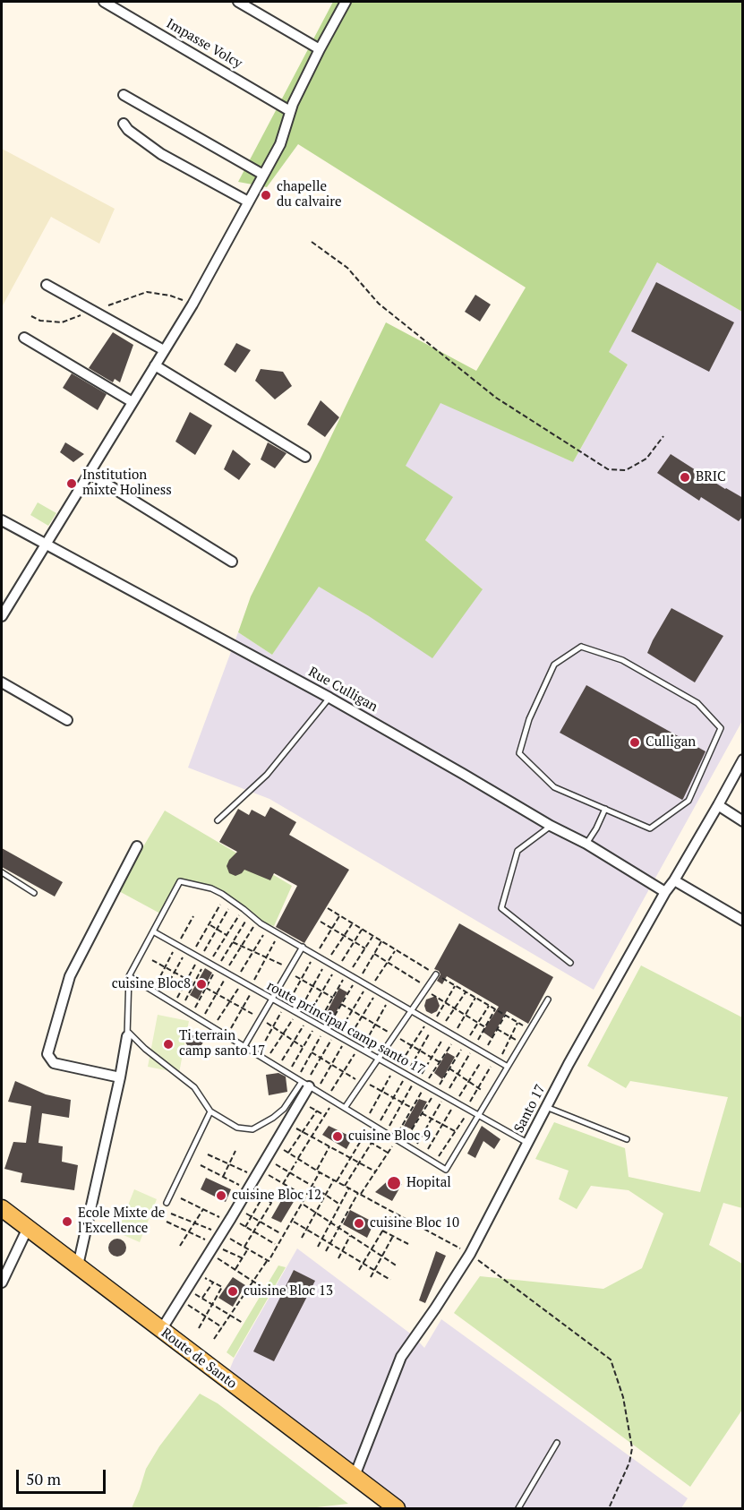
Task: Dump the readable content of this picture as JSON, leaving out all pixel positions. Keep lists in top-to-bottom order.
{
  "streets": {
    "main road": ["Route de Santo"],
    "street": ["Impasse Volcy", "Rue Culligan", "Santo 17"],
    "lane": ["route principal camp santo 17"]
  },
  "crossings": [
    ["Rue Culligan", "Santo 17"],
    ["route principal camp santo 17", "Santo 17"],
    ["Santo 17", "Route de Santo"]
  ],
  "places": [
    "chapelle du calvaire",
    "BRIC",
    "Institution mixte Holiness",
    "Culligan",
    "cuisine Bloc8",
    "Ti terrain camp santo 17",
    "cuisine Bloc 9",
    "Hopital",
    "cuisine Bloc 12",
    "Ecole Mixte de l'Excellence",
    "cuisine Bloc 10",
    "cuisine Bloc 13"
  ],
  "scale_bar": "50 m"
}
